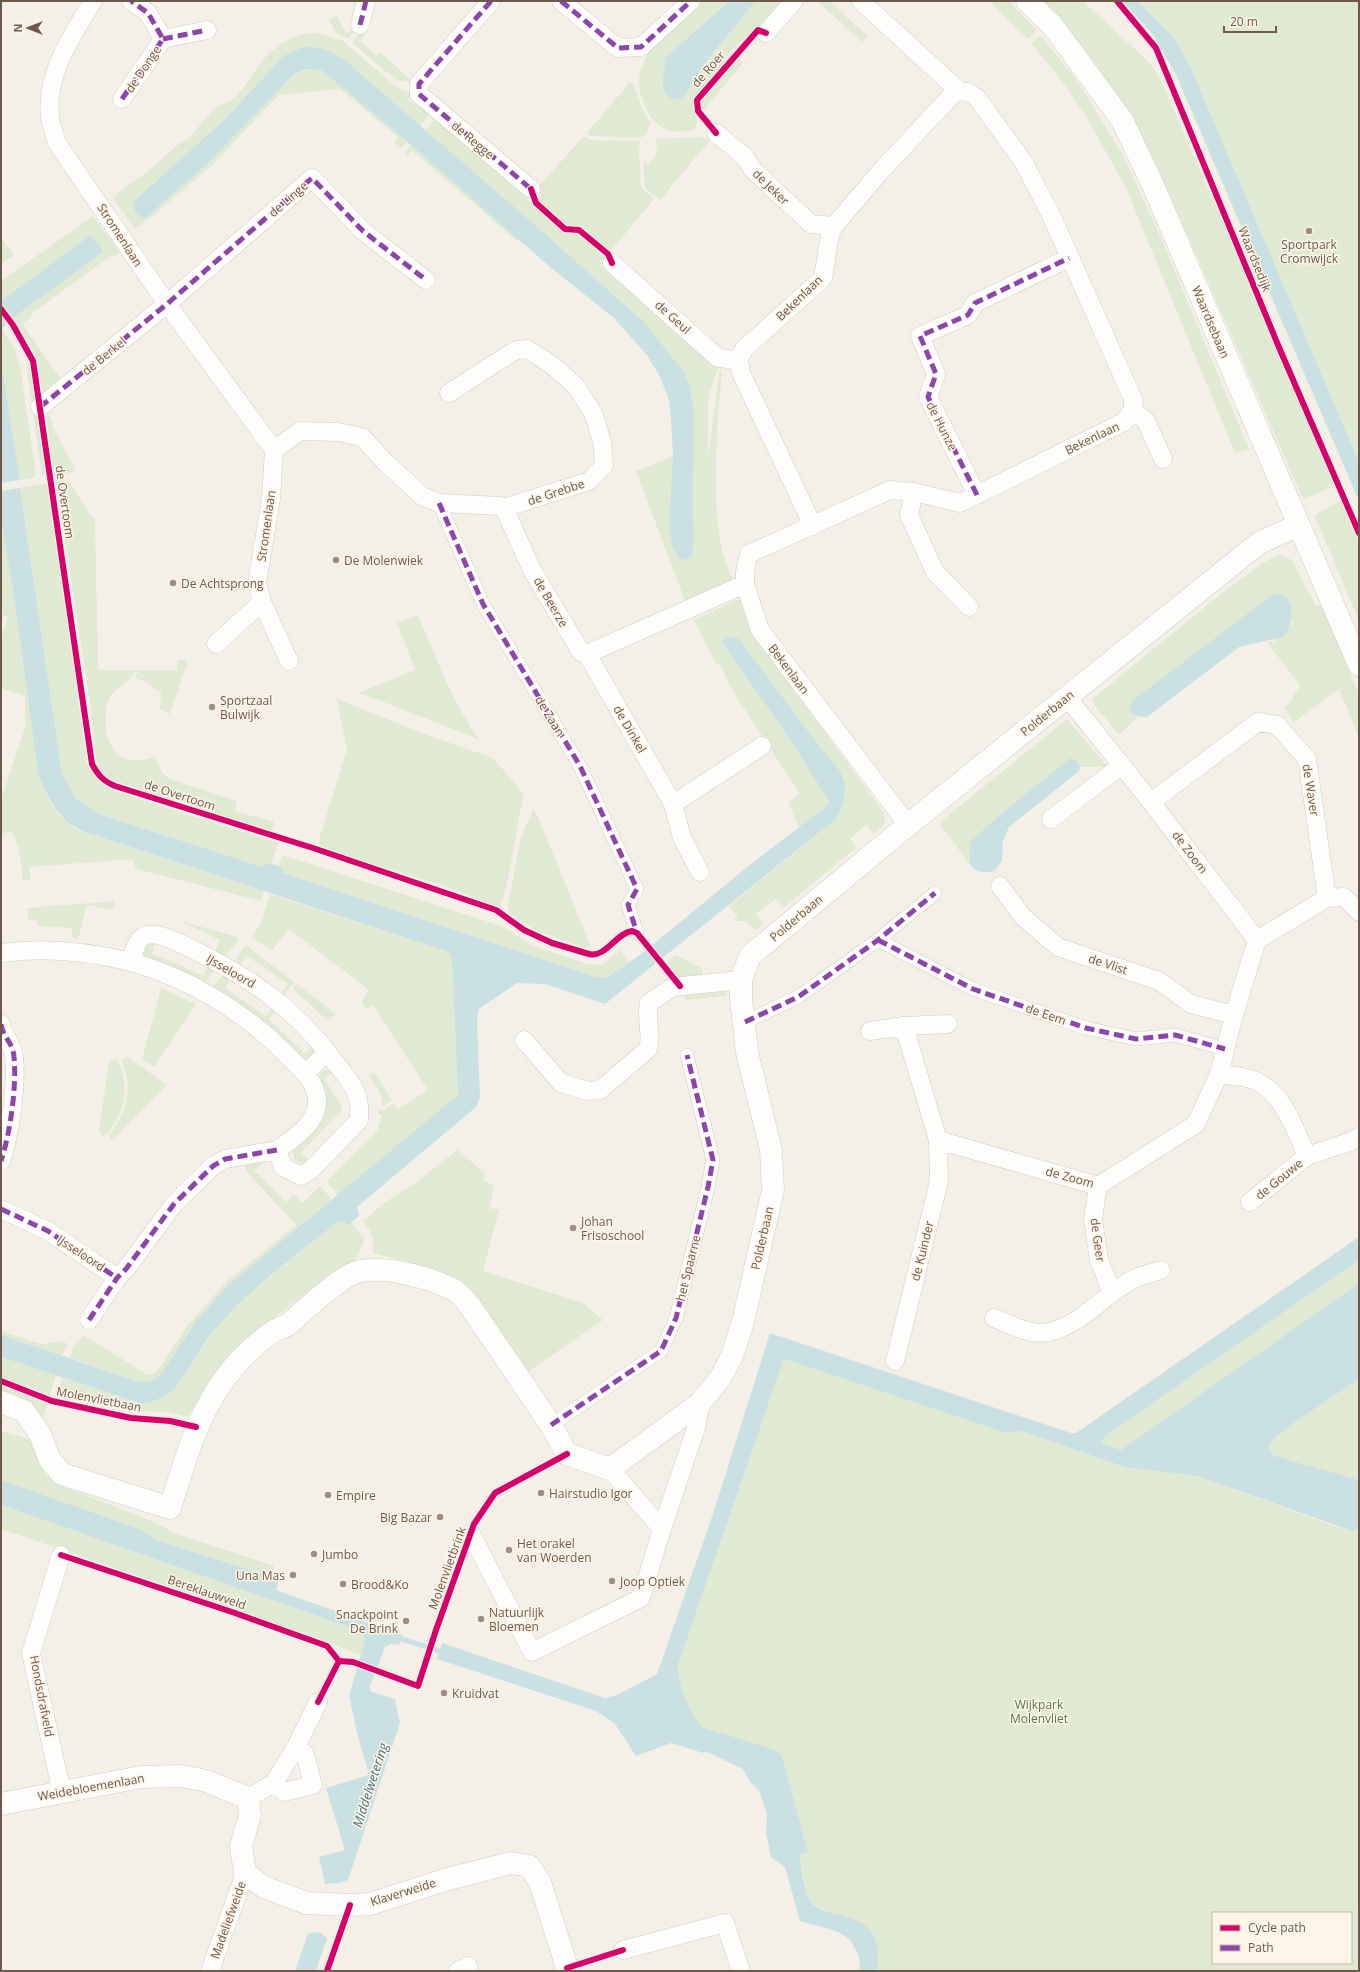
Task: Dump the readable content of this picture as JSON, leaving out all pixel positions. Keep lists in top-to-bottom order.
{
  "streets": {
    "street": [
      "de Donge",
      "de Regge",
      "de Jeker",
      "de Linge",
      "Stromenlaan",
      "Bekenlaan",
      "de Geul",
      "Waardsebaan",
      "de Berkel",
      "de Hunze",
      "de Grebbe",
      "de Beerze",
      "Polderbaan",
      "de Zaan",
      "de Dinkel",
      "de Waver",
      "de Zoom",
      "de Vlist",
      "IJsseloord",
      "de Eem",
      "de Gouwe",
      "de Geer",
      "de Kuinder",
      "het Spaarne",
      "Molenvlietbrink",
      "Hondsdrafveld",
      "Weidebloemenlaan",
      "Klaverweide",
      "Madeliefweide"
    ],
    "cycle path": [
      "de Roer",
      "Waardsedijk",
      "de Overtoom",
      "Molenvlietbaan",
      "Bereklauwveld"
    ]
  },
  "crossings": [
    ["de Jeker", "Bekenlaan"],
    ["de Linge", "Stromenlaan"],
    ["de Linge", "de Berkel"],
    ["Stromenlaan", "de Berkel"],
    ["Bekenlaan", "de Geul"],
    ["Bekenlaan", "de Hunze"],
    ["Bekenlaan", "Polderbaan"],
    ["Waardsebaan", "Polderbaan"],
    ["de Grebbe", "de Beerze"],
    ["de Beerze", "de Dinkel"],
    ["Polderbaan", "de Zoom"],
    ["Polderbaan", "Molenvlietbrink"],
    ["de Waver", "de Zoom"],
    ["de Zoom", "de Vlist"],
    ["de Zoom", "de Eem"],
    ["de Zoom", "de Gouwe"],
    ["de Zoom", "de Geer"],
    ["de Zoom", "de Kuinder"],
    ["Hondsdrafveld", "Weidebloemenlaan"],
    ["Weidebloemenlaan", "Madeliefweide"],
    ["Klaverweide", "Madeliefweide"]
  ],
  "water": ["Middelwetering"],
  "parks": ["Wijkpark Molenvliet"],
  "places": [
    "Sportpark Cromwijck",
    "De Molenwiek",
    "De Achtsprong",
    "Sportzaal Bulwijk",
    "Johan Frisoschool",
    "Hairstudio Igor",
    "Empire",
    "Big Bazar",
    "Het orakel van Woerden",
    "Jumbo",
    "Una Mas",
    "Joop Optiek",
    "Brood&Ko",
    "Natuurlijk Bloemen",
    "Snackpoint De Brink",
    "Kruidvat"
  ],
  "legend": ["Cycle path", "Path"],
  "scale_bar": "20 m",
  "north": "left"
}
